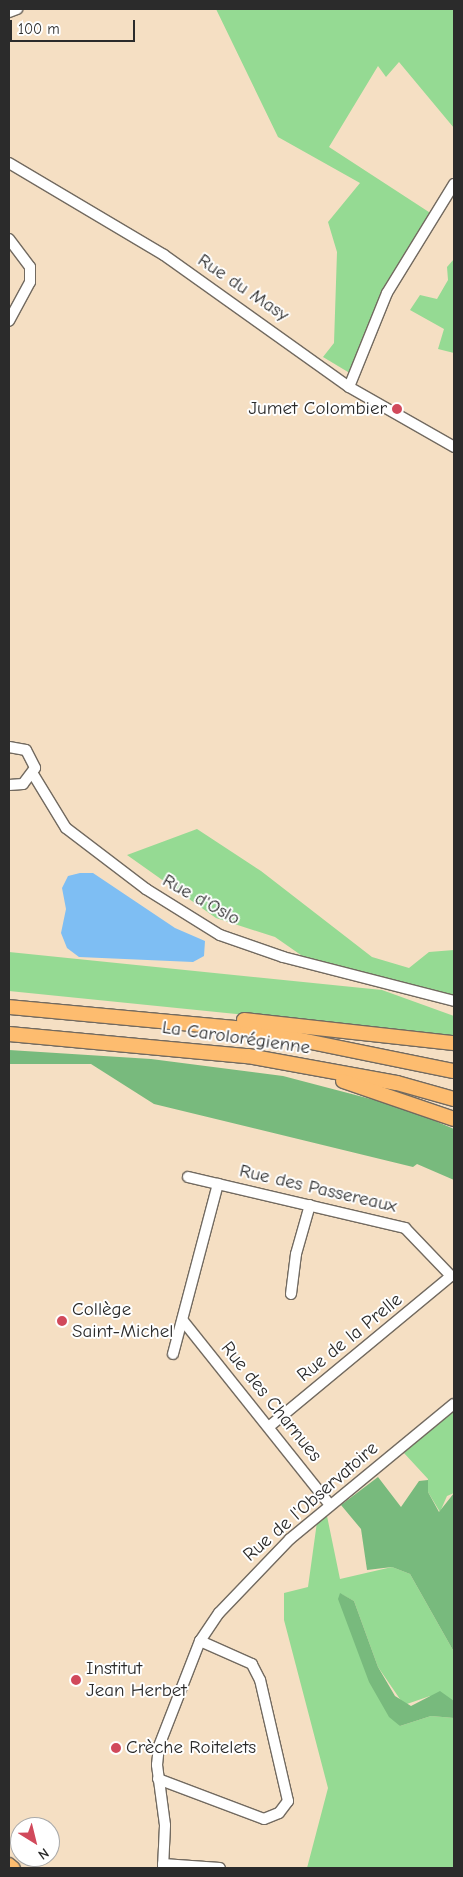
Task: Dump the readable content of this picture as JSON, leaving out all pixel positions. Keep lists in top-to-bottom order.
{
  "streets": {
    "highway": ["La Carolorégienne"],
    "street": [
      "Rue du Masy",
      "Rue d'Oslo",
      "Rue des Passereaux",
      "Rue de la Prelle",
      "Rue des Charnues",
      "Rue de l'Observatoire"
    ]
  },
  "crossings": [
    ["Rue des Passereaux", "Rue de la Prelle"],
    ["Rue de la Prelle", "Rue des Charnues"],
    ["Rue des Charnues", "Rue de l'Observatoire"]
  ],
  "places": [
    "Jumet Colombier",
    "Collège Saint-Michel",
    "Institut Jean Herbet",
    "Crèche Roitelets"
  ],
  "scale_bar": "100 m",
  "north": "bottom right"
}
